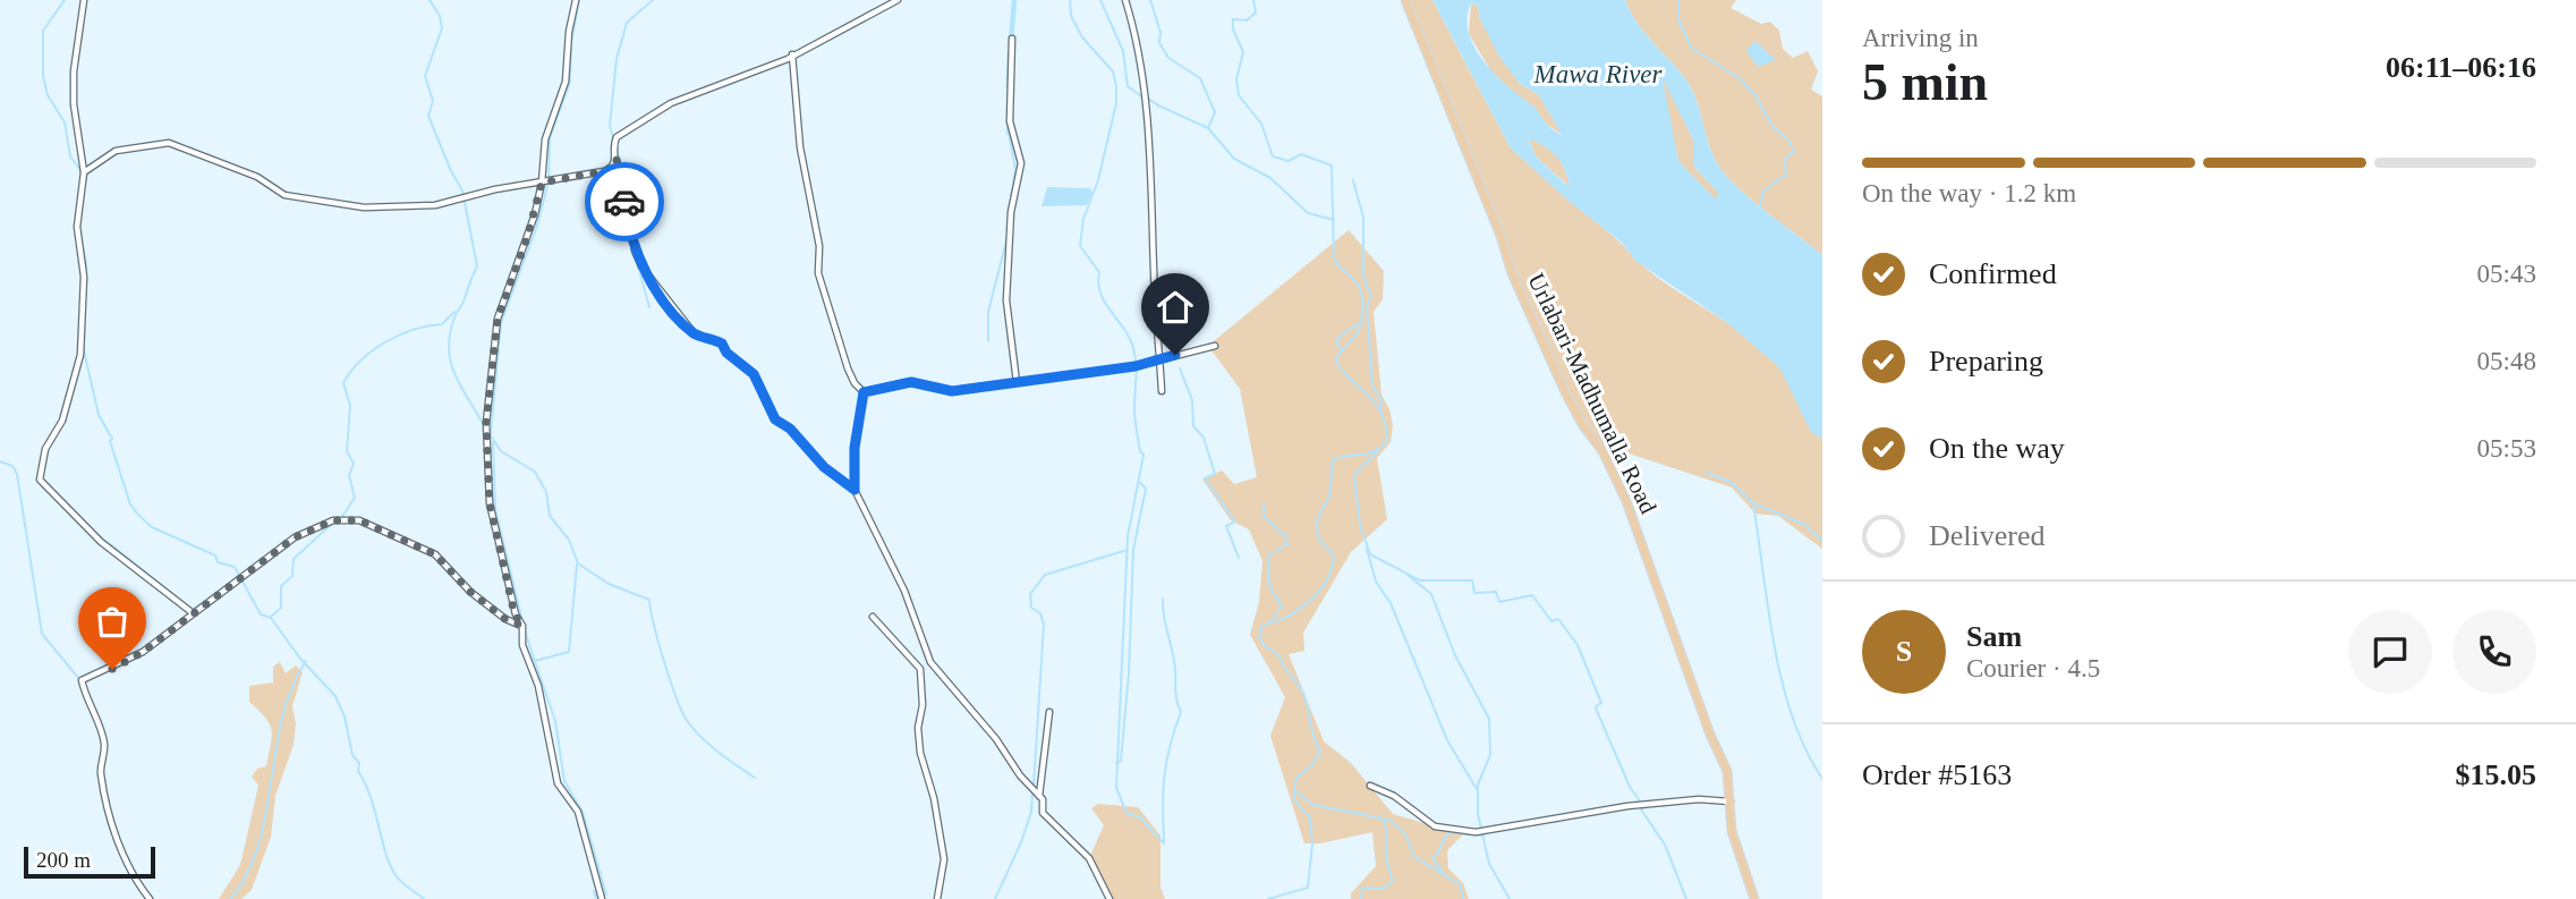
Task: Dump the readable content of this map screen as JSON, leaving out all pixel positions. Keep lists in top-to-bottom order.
{
  "streets": {
    "main road": ["Urlabari-Madhumalla Road"]
  },
  "water": ["Mawa River"],
  "scale_bar": "200 m",
  "page": {
    "heading": ["5 min", "Arriving in", "06:11–06:16"],
    "panel": [
      "Sam",
      "Courier · 4.5",
      "Order #5163",
      "$15.05"
    ],
    "bar": "On the way · 1.2 km",
    "list": [
      ["Confirmed", "05:43"],
      ["Preparing", "05:48"],
      ["On the way", "05:53"],
      "Delivered"
    ],
    "round": "S",
    "scale": "200 m"
  }
}
